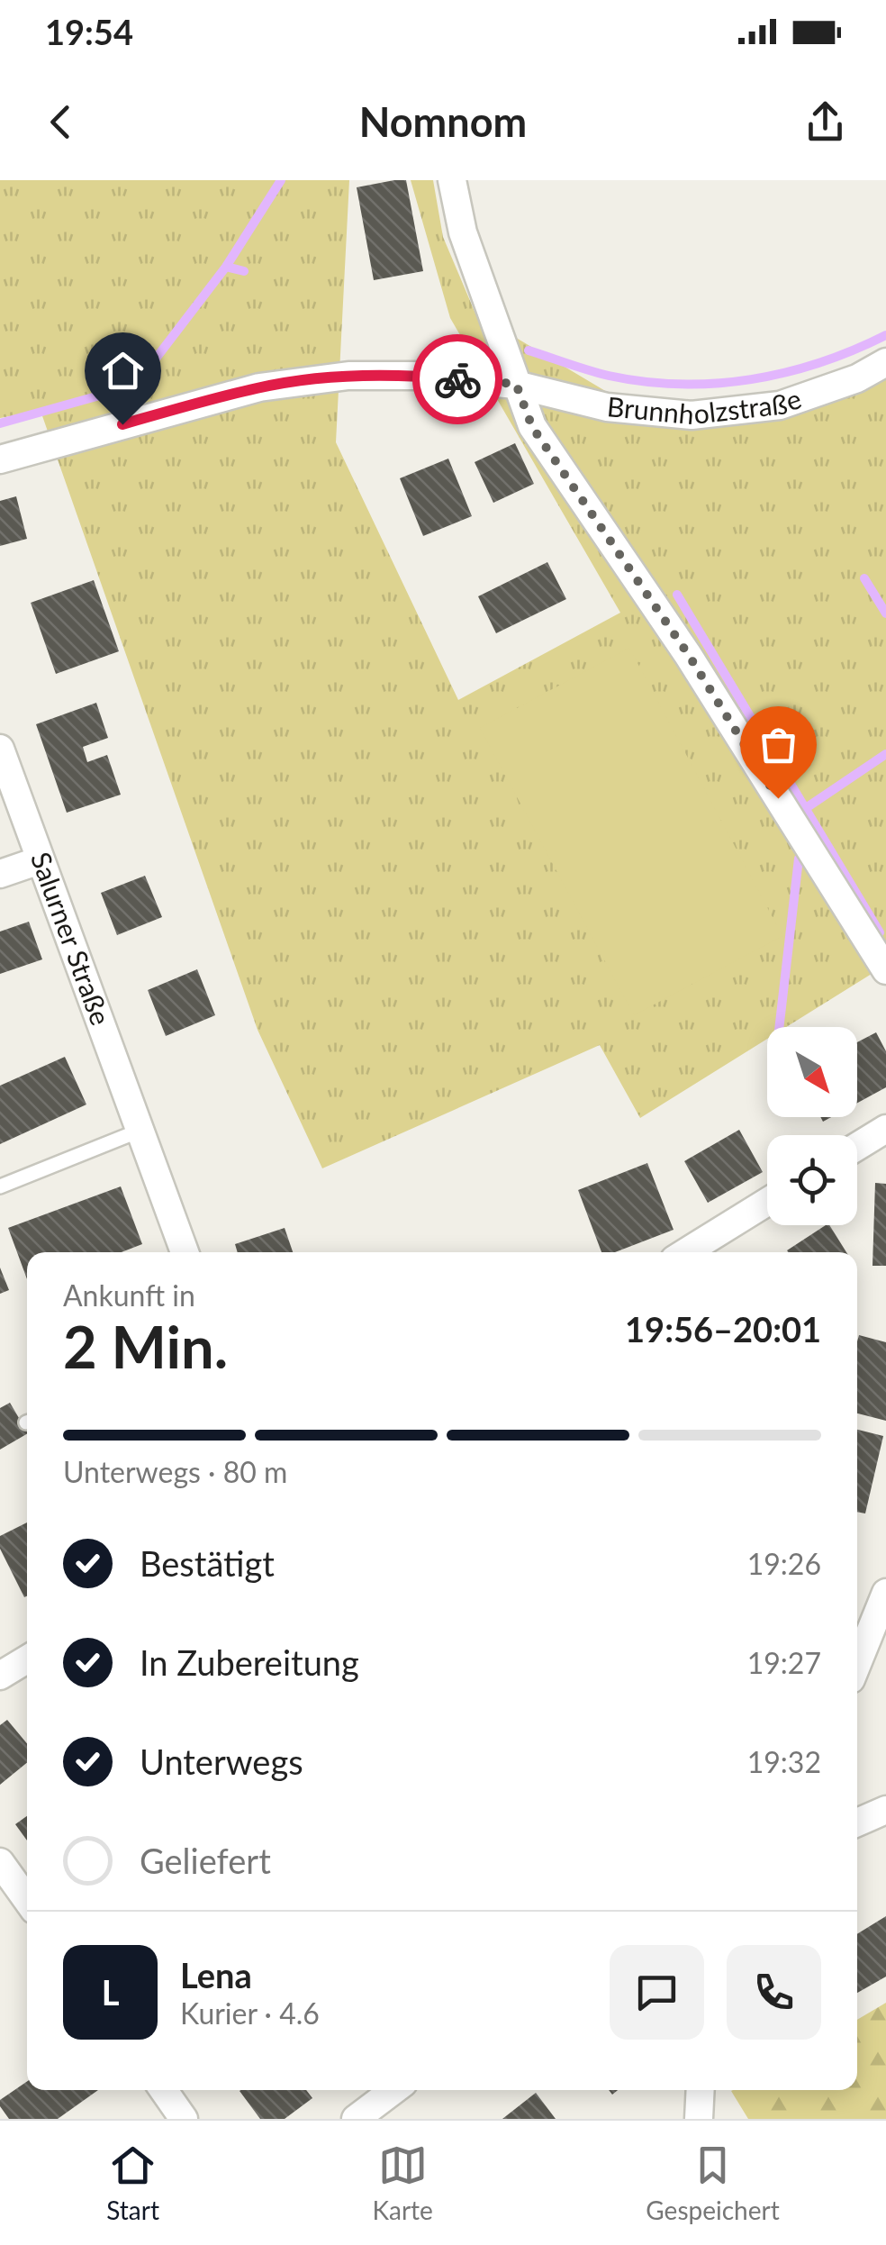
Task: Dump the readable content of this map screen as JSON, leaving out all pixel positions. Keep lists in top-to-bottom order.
{
  "streets": {
    "street": ["Brunnholzstraße", "Salurner Straße"]
  },
  "north": "bottom right",
  "page": {
    "status": "19:54",
    "header": "Nomnom",
    "heading": ["2 Min.", "Ankunft in", "19:56–20:01"],
    "panel": ["Lena", "Kurier · 4.6"],
    "bar": "Unterwegs · 80 m",
    "list": [
      ["Bestätigt", "19:26"],
      ["In Zubereitung", "19:27"],
      ["Unterwegs", "19:32"],
      "Geliefert"
    ],
    "round": "L",
    "tabs": ["Start", "Karte", "Gespeichert"]
  }
}
